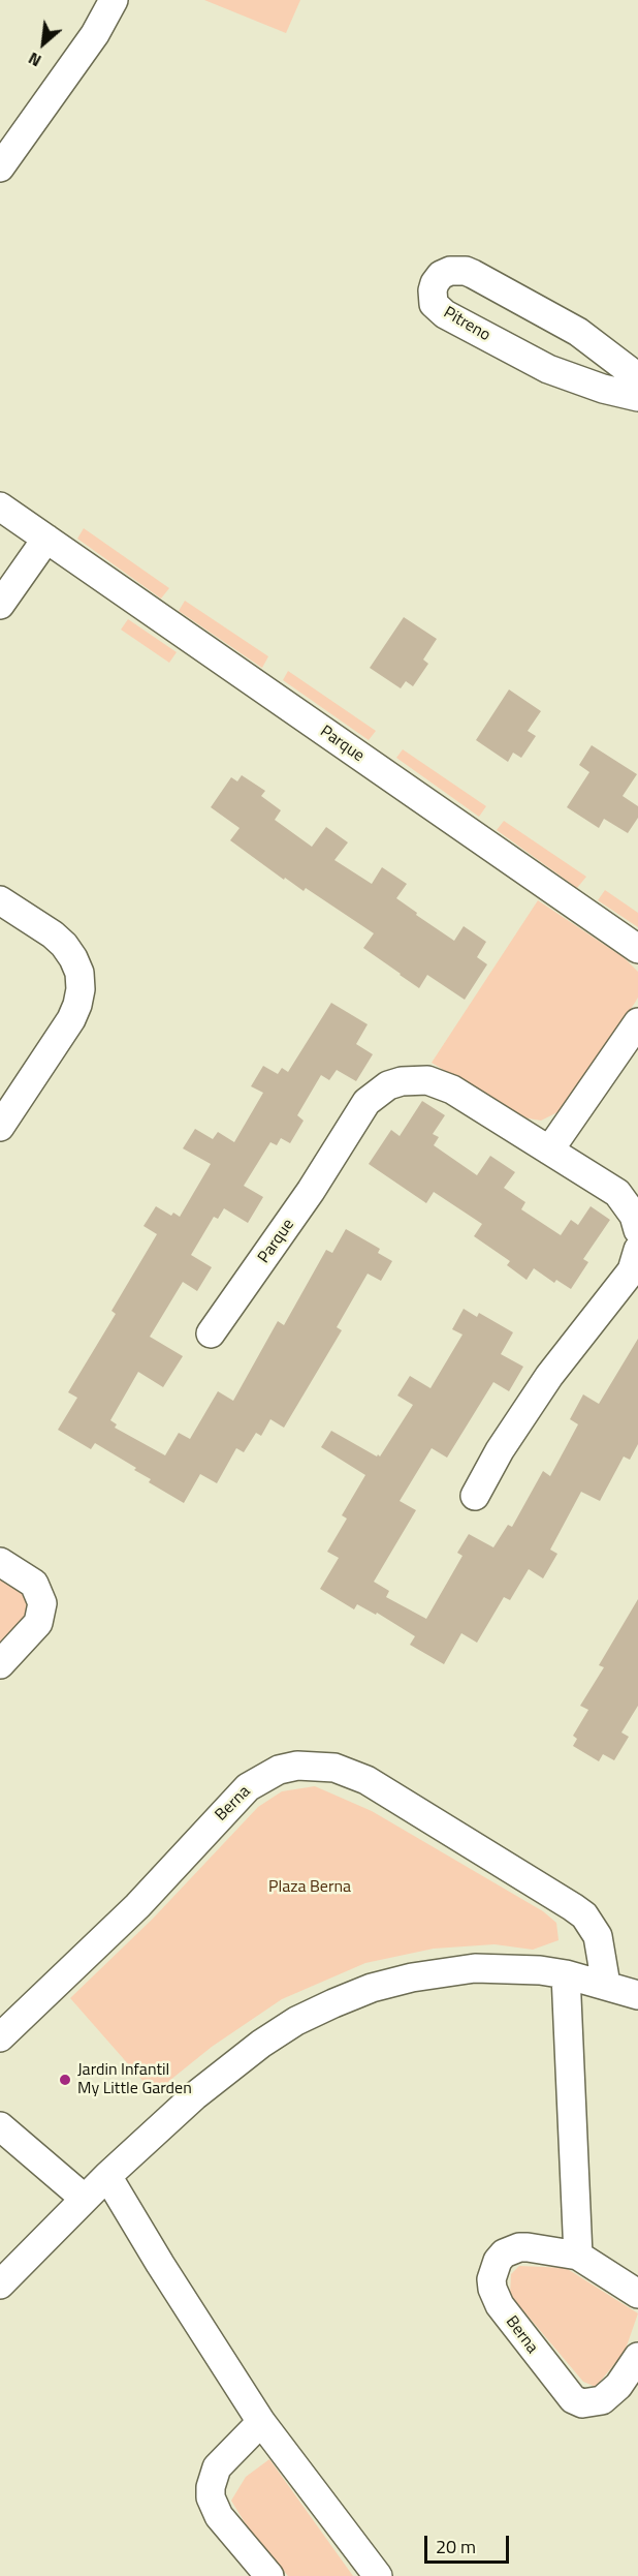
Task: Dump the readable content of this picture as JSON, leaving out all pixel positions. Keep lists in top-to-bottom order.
{
  "streets": {
    "street": ["Pitreno", "Parque", "Berna"]
  },
  "parks": ["Plaza Berna"],
  "places": ["Jardin Infantil My Little Garden"],
  "scale_bar": "20 m",
  "north": "bottom left"
}
